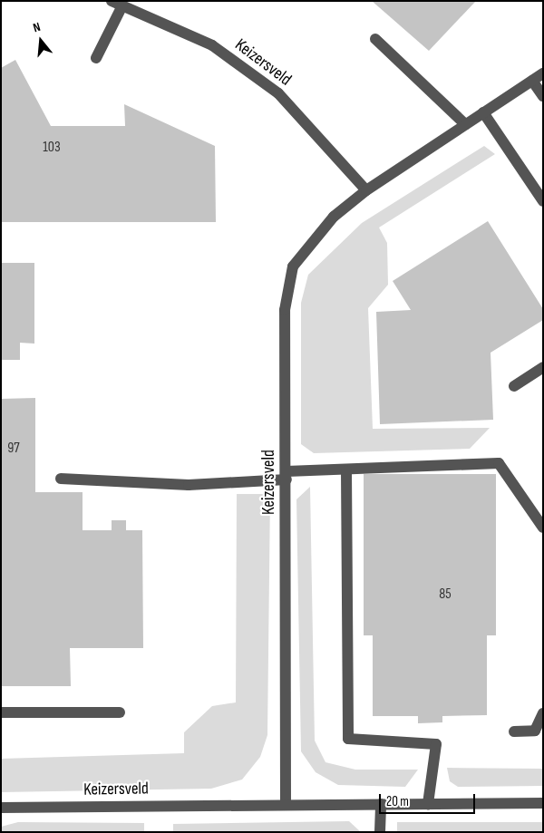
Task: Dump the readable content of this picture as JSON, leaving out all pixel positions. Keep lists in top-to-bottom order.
{
  "streets": {
    "street": ["Keizersveld"]
  },
  "house_numbers": ["103", "97", "85"],
  "scale_bar": "20 m",
  "north": "top"
}
